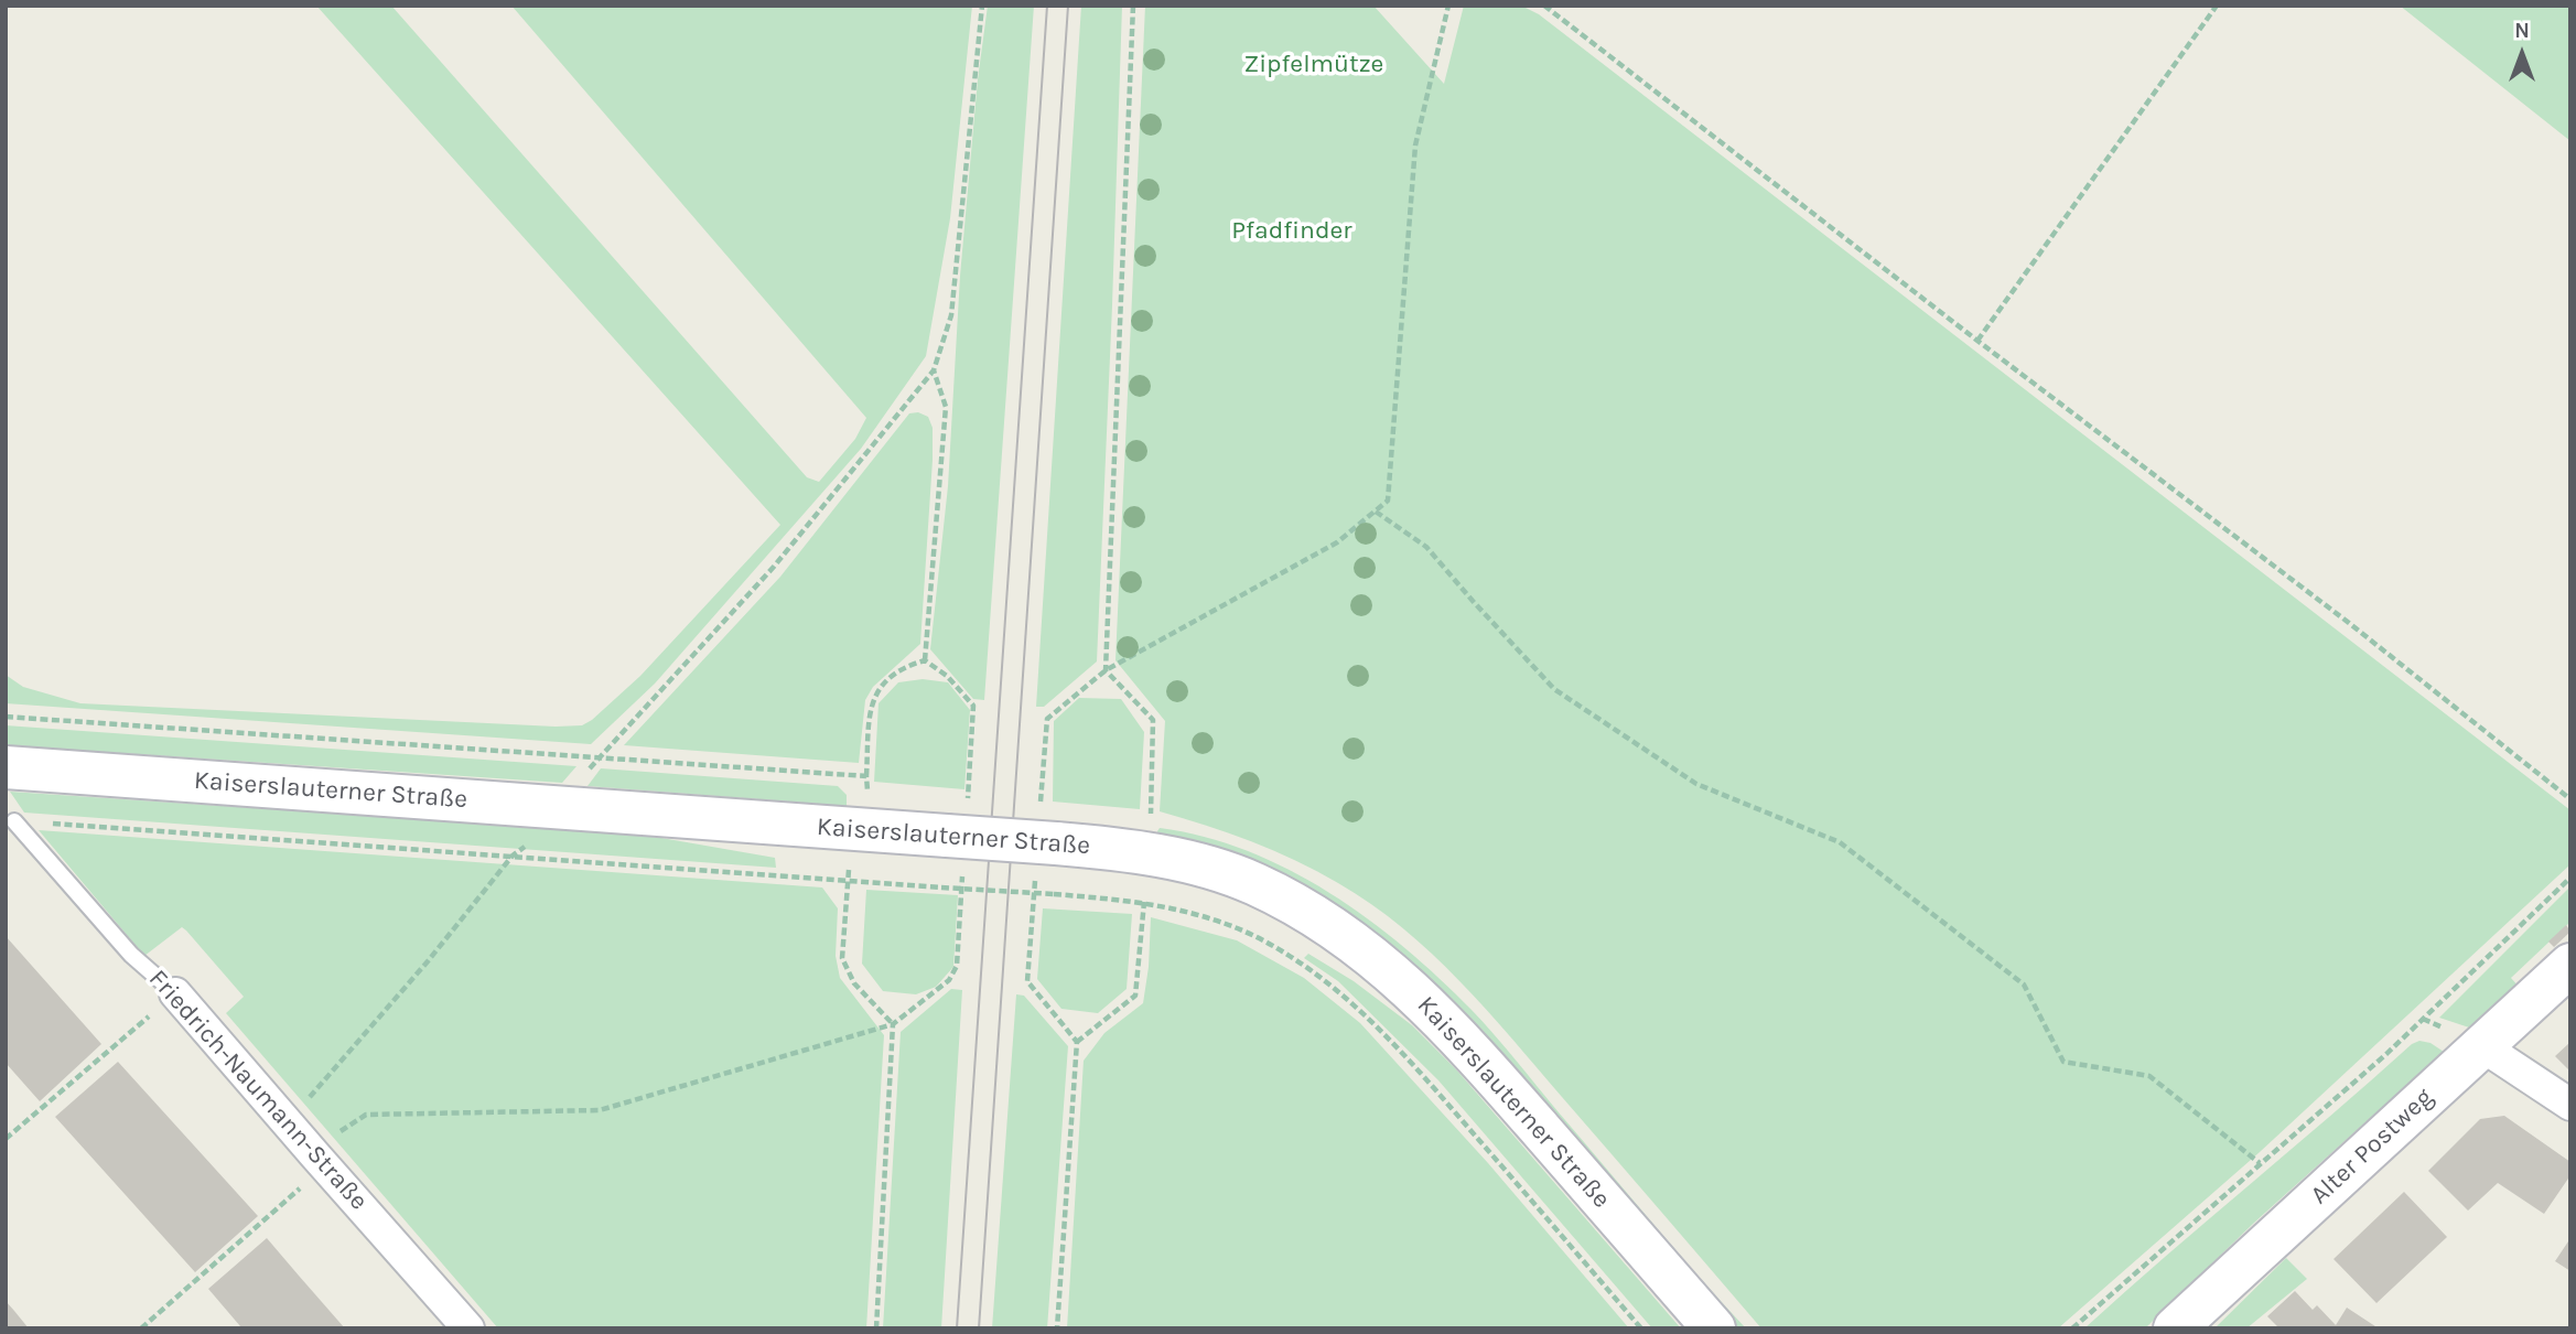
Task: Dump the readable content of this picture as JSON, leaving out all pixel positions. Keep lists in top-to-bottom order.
{
  "streets": {
    "main road": ["Kaiserslauterner Straße", "Alter Postweg"],
    "street": ["Friedrich-Naumann-Straße"]
  },
  "parks": ["Zipfelmütze", "Pfadfinder"],
  "north": "top"
}
